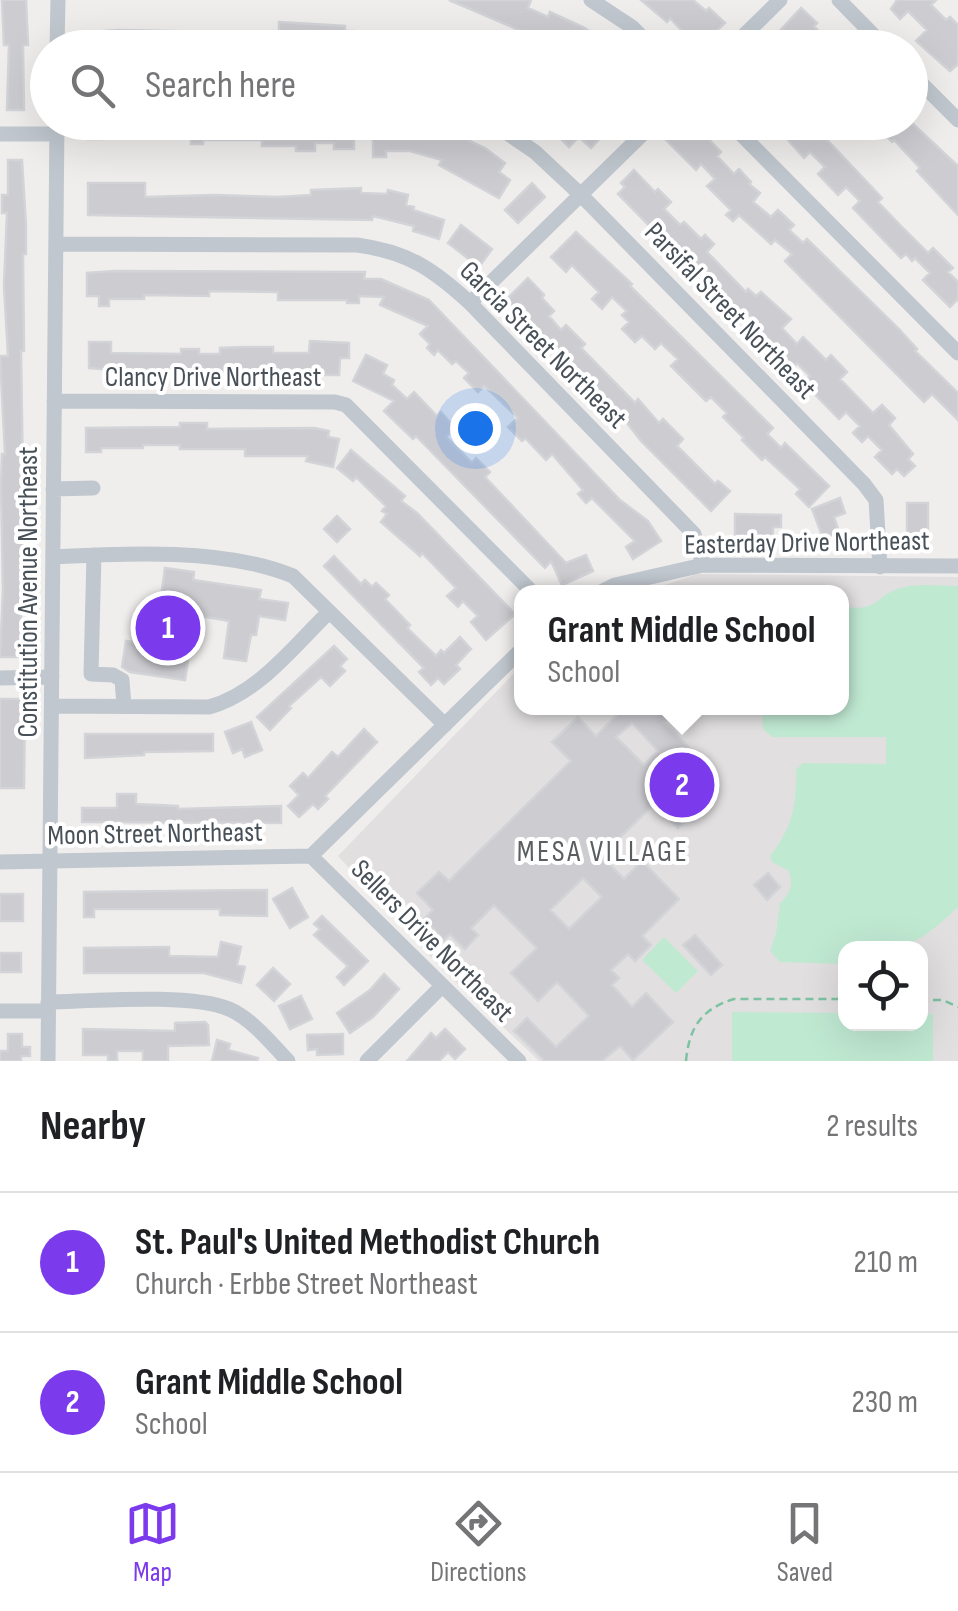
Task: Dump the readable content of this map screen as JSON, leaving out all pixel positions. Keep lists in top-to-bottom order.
{
  "streets": {
    "street": [
      "Parsifal Street Northeast",
      "Garcia Street Northeast",
      "Clancy Drive Northeast",
      "Easterday Drive Northeast",
      "Constitution Avenue Northeast",
      "Moon Street Northeast",
      "Sellers Drive Northeast"
    ]
  },
  "crossings": [
    ["Parsifal Street Northeast", "Easterday Drive Northeast"],
    ["Garcia Street Northeast", "Easterday Drive Northeast"],
    ["Garcia Street Northeast", "Constitution Avenue Northeast"],
    ["Clancy Drive Northeast", "Constitution Avenue Northeast"],
    ["Constitution Avenue Northeast", "Moon Street Northeast"],
    ["Moon Street Northeast", "Sellers Drive Northeast"]
  ],
  "districts": ["MESA VILLAGE"],
  "page": {
    "search": "Search here",
    "popup": ["Grant Middle School", "School"],
    "pins": ["1", "2"],
    "heading": ["Nearby", "2 results"],
    "list": [
      {
        "mark": "1",
        "name": "St. Paul's United Methodist Church",
        "note": "Church · Erbbe Street Northeast",
        "value": "210 m"
      },
      {
        "mark": "2",
        "name": "Grant Middle School",
        "note": "School",
        "value": "230 m"
      }
    ],
    "nav": ["Map", "Directions", "Saved"]
  }
}
